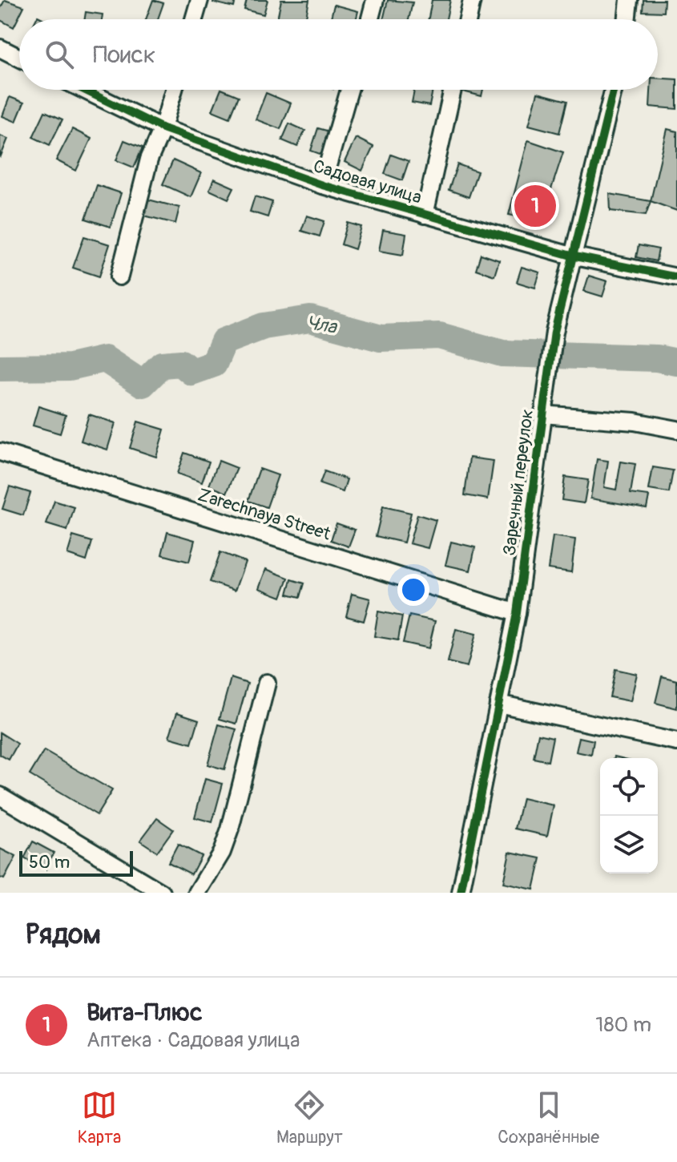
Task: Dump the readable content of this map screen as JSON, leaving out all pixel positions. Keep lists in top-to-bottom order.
{
  "streets": {
    "street": ["Садовая улица", "Заречный переулок", "Zarechnaya Street"]
  },
  "crossings": [
    ["Садовая улица", "Заречный переулок"],
    ["Заречный переулок", "Zarechnaya Street"]
  ],
  "water": ["Чла"],
  "scale_bar": "50 m",
  "page": {
    "search": "Поиск",
    "pins": "1",
    "scale": "50 m",
    "heading": "Рядом",
    "list": [
      {
        "mark": "1",
        "name": "Вита-Плюс",
        "note": "Аптека · Садовая улица",
        "value": "180 m"
      }
    ],
    "nav": ["Карта", "Маршрут", "Сохранённые"]
  }
}
